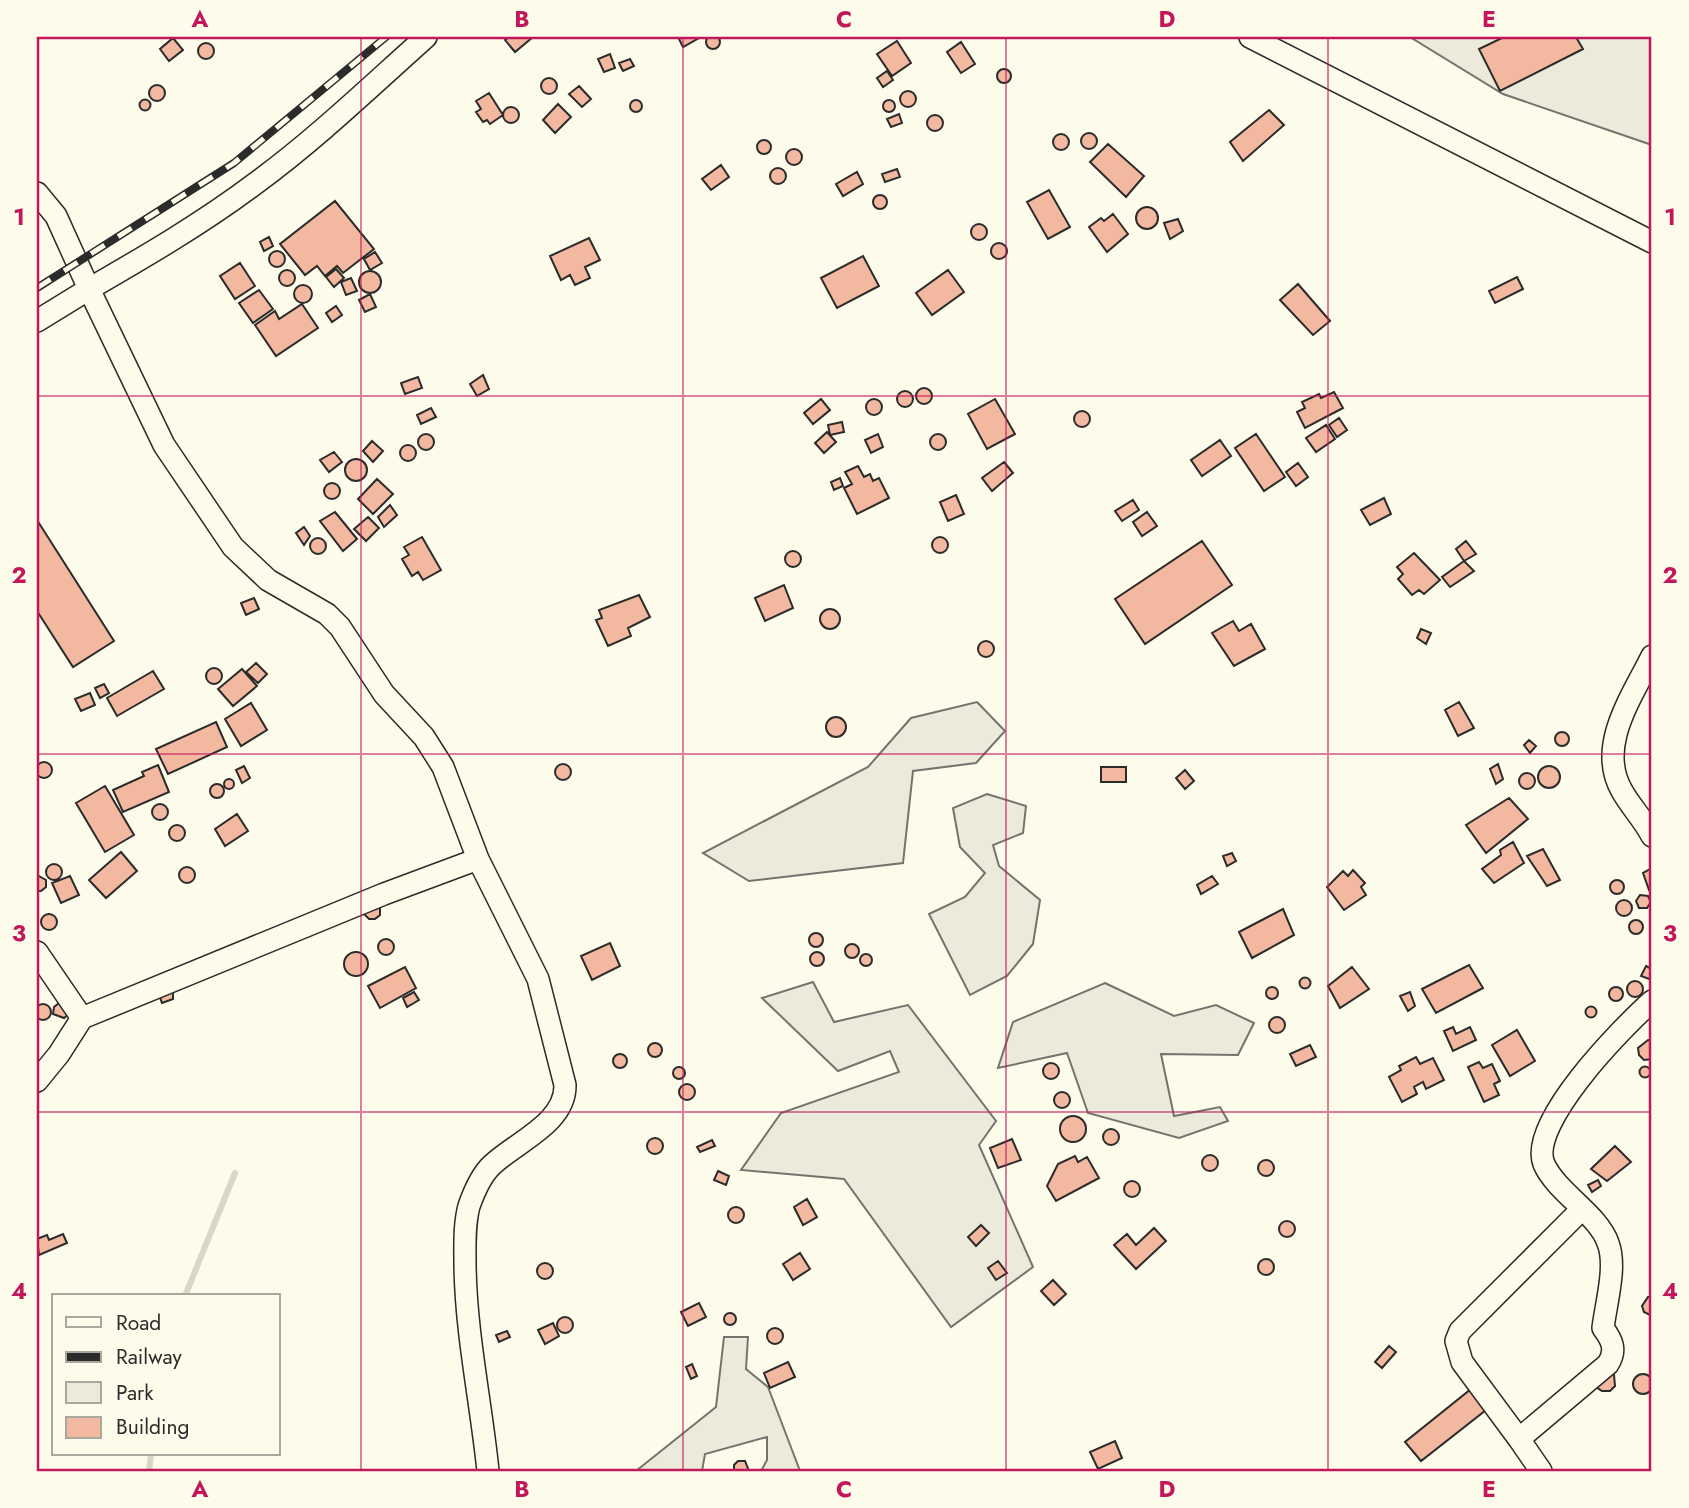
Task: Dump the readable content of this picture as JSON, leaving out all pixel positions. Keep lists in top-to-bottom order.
{
  "legend": [
    "Road",
    "Railway",
    "Park",
    "Building"
  ],
  "grid": {
    "columns": [
      "A",
      "B",
      "C",
      "D",
      "E"
    ],
    "rows": [
      "1",
      "2",
      "3",
      "4"
    ]
  }
}
